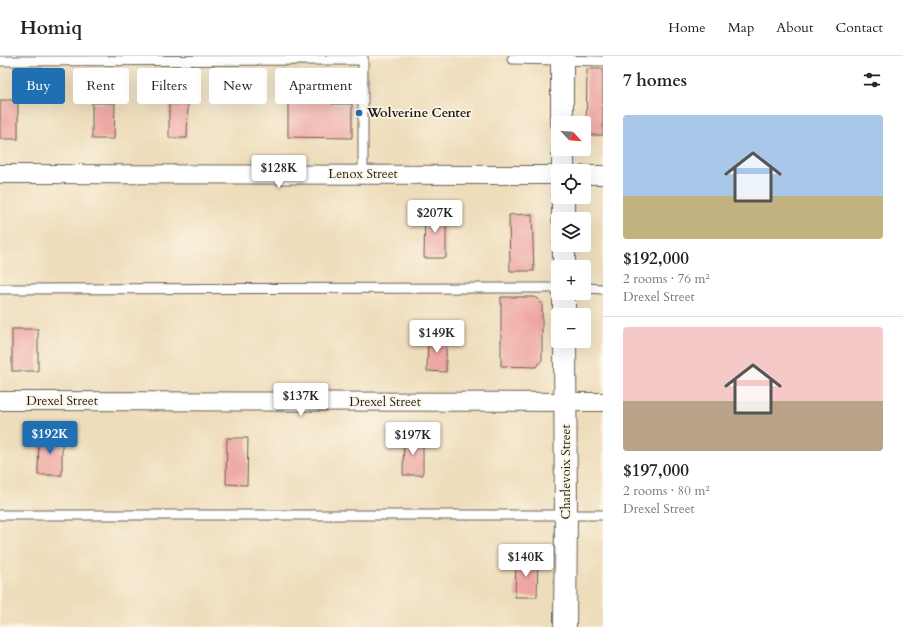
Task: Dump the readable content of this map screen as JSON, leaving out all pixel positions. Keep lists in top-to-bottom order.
{
  "streets": {
    "street": ["Lenox Street", "Drexel Street", "Charlevoix Street"]
  },
  "crossings": [
    ["Drexel Street", "Charlevoix Street"]
  ],
  "places": ["Wolverine Center"],
  "north": "bottom right",
  "page": {
    "header": "Homiq",
    "nav": [
      "Home",
      "Map",
      "About",
      "Contact"
    ],
    "heading": "7 homes",
    "chip": [
      "Buy",
      "Rent",
      "Filters",
      "New",
      "Apartment"
    ],
    "list": [
      {
        "name": "$192,000",
        "note": "2 rooms · 76 m² · Drexel Street"
      },
      {
        "name": "$197,000",
        "note": "2 rooms · 80 m² · Drexel Street"
      }
    ],
    "map_buttons": ["+", "−"],
    "price": [
      "$128K",
      "$207K",
      "$149K",
      "$137K",
      "$192K",
      "$197K",
      "$140K"
    ]
  }
}
